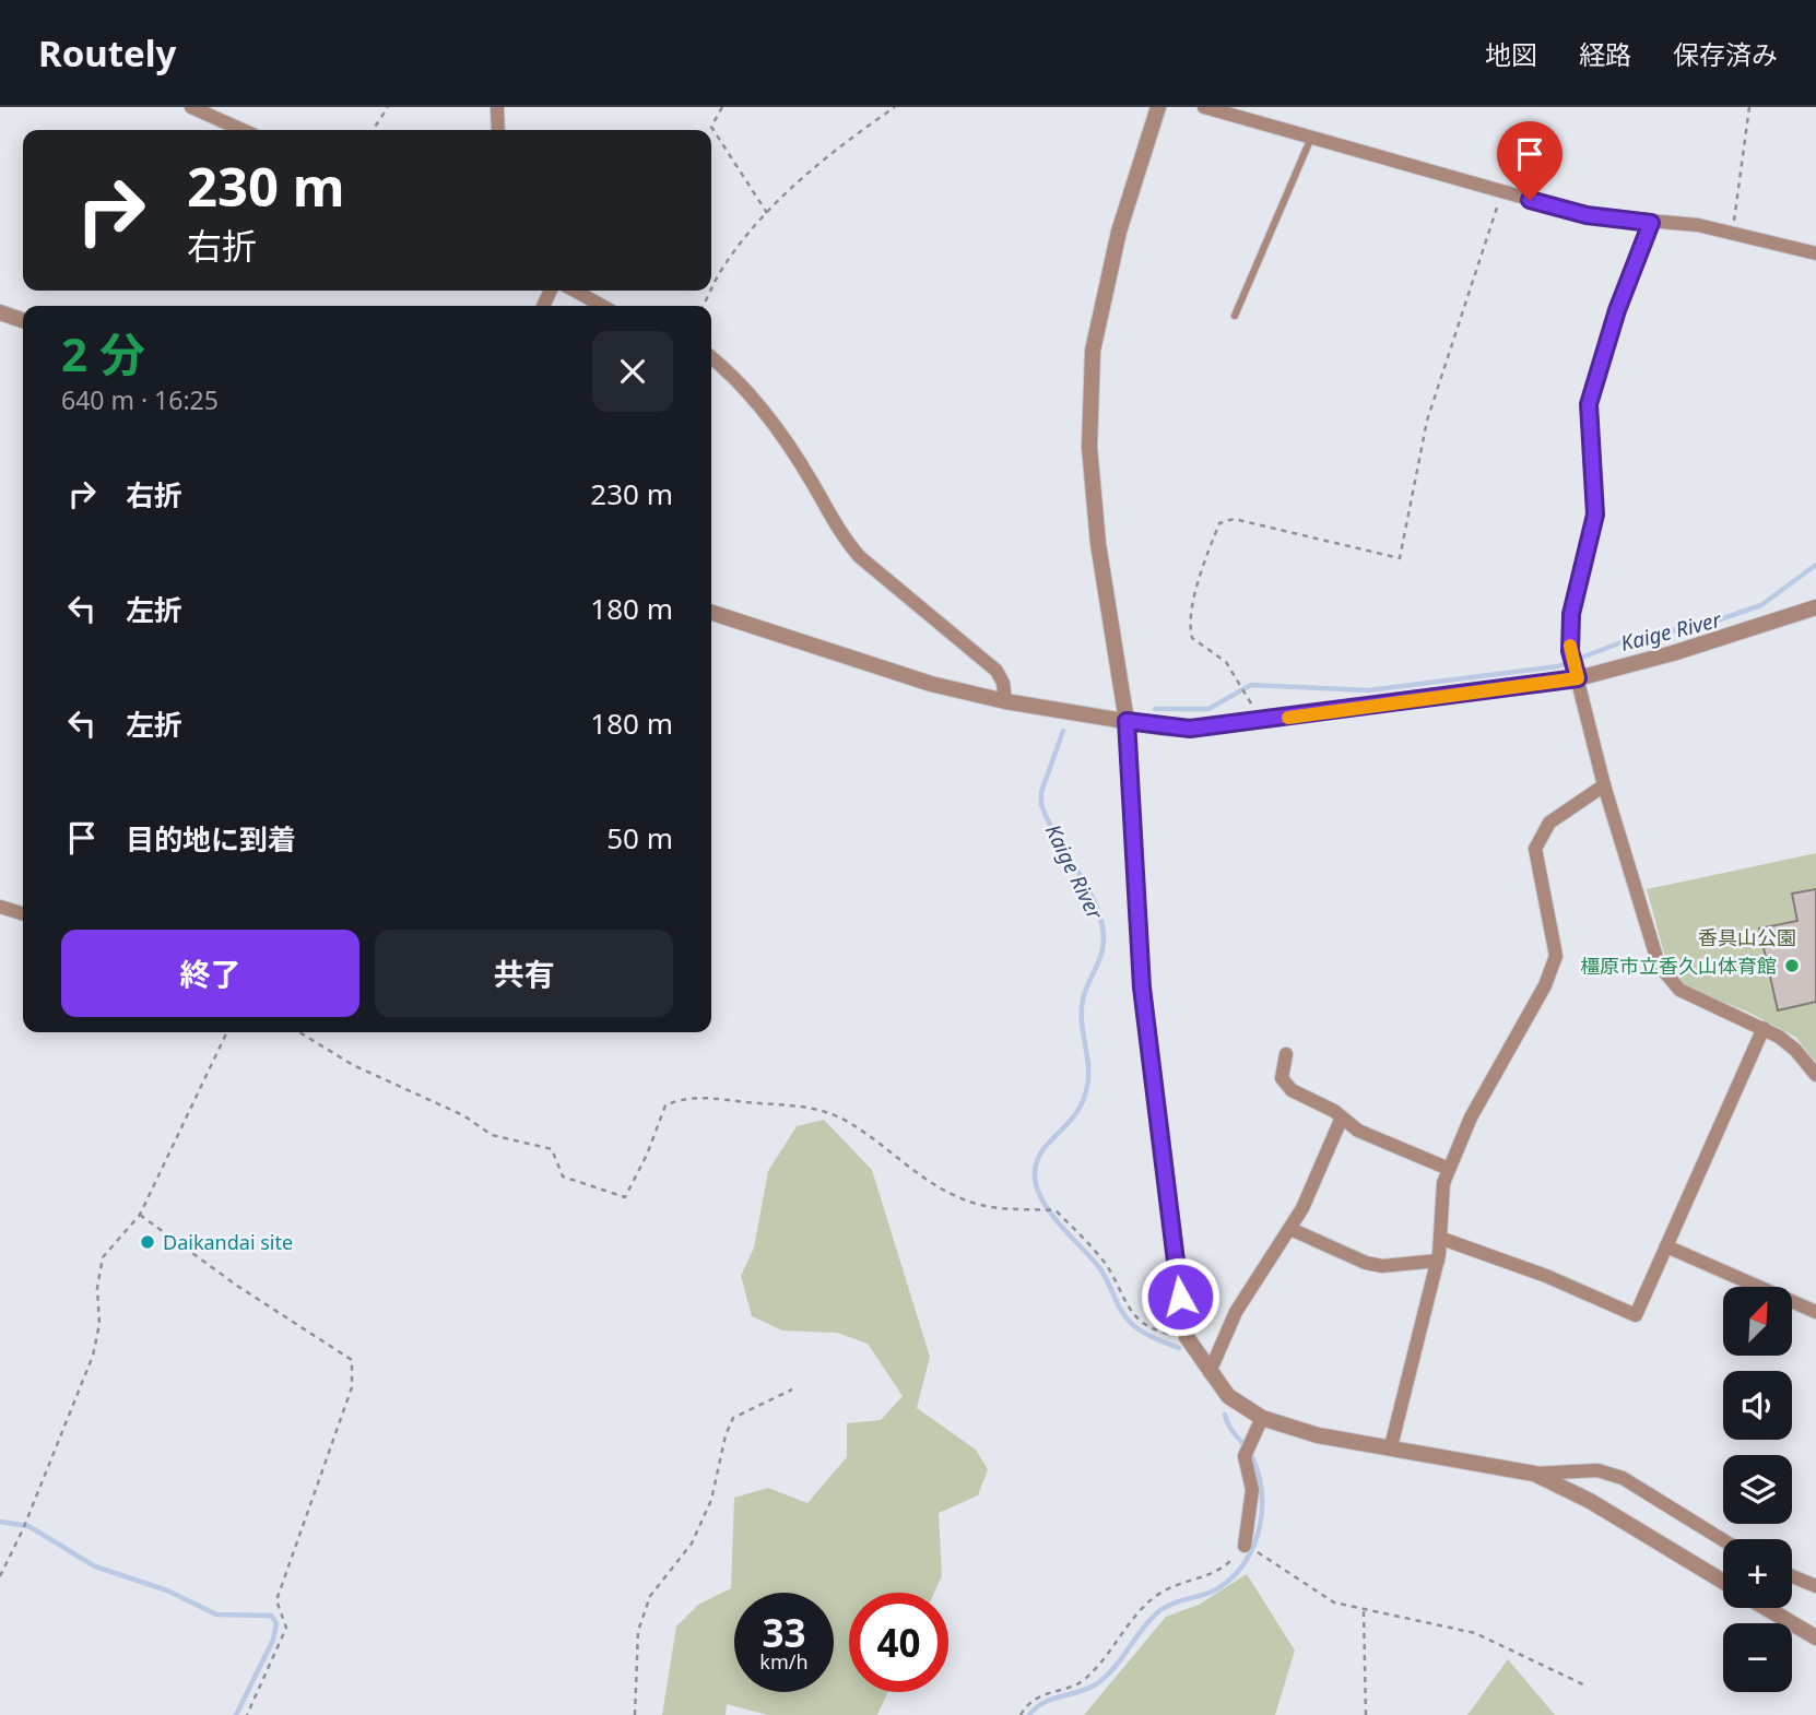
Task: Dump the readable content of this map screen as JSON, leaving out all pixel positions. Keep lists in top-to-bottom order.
{
  "water": ["Kaige River"],
  "parks": ["香具山公園"],
  "places": ["橿原市立香久山体育館", "Daikandai site"],
  "north": "top right",
  "page": {
    "header": "Routely",
    "nav": ["地図", "経路", "保存済み"],
    "turn": ["230 m", "右折"],
    "heading": ["2 分", "640 m · 16:25"],
    "list": [
      {
        "name": "右折",
        "value": "230 m"
      },
      {
        "name": "左折",
        "value": "180 m"
      },
      {
        "name": "左折",
        "value": "180 m"
      },
      {
        "name": "目的地に到着",
        "value": "50 m"
      }
    ],
    "buttons": ["終了", "共有"],
    "map_buttons": ["+", "−"],
    "speed": "33 km/h",
    "limit": "40"
  }
}
